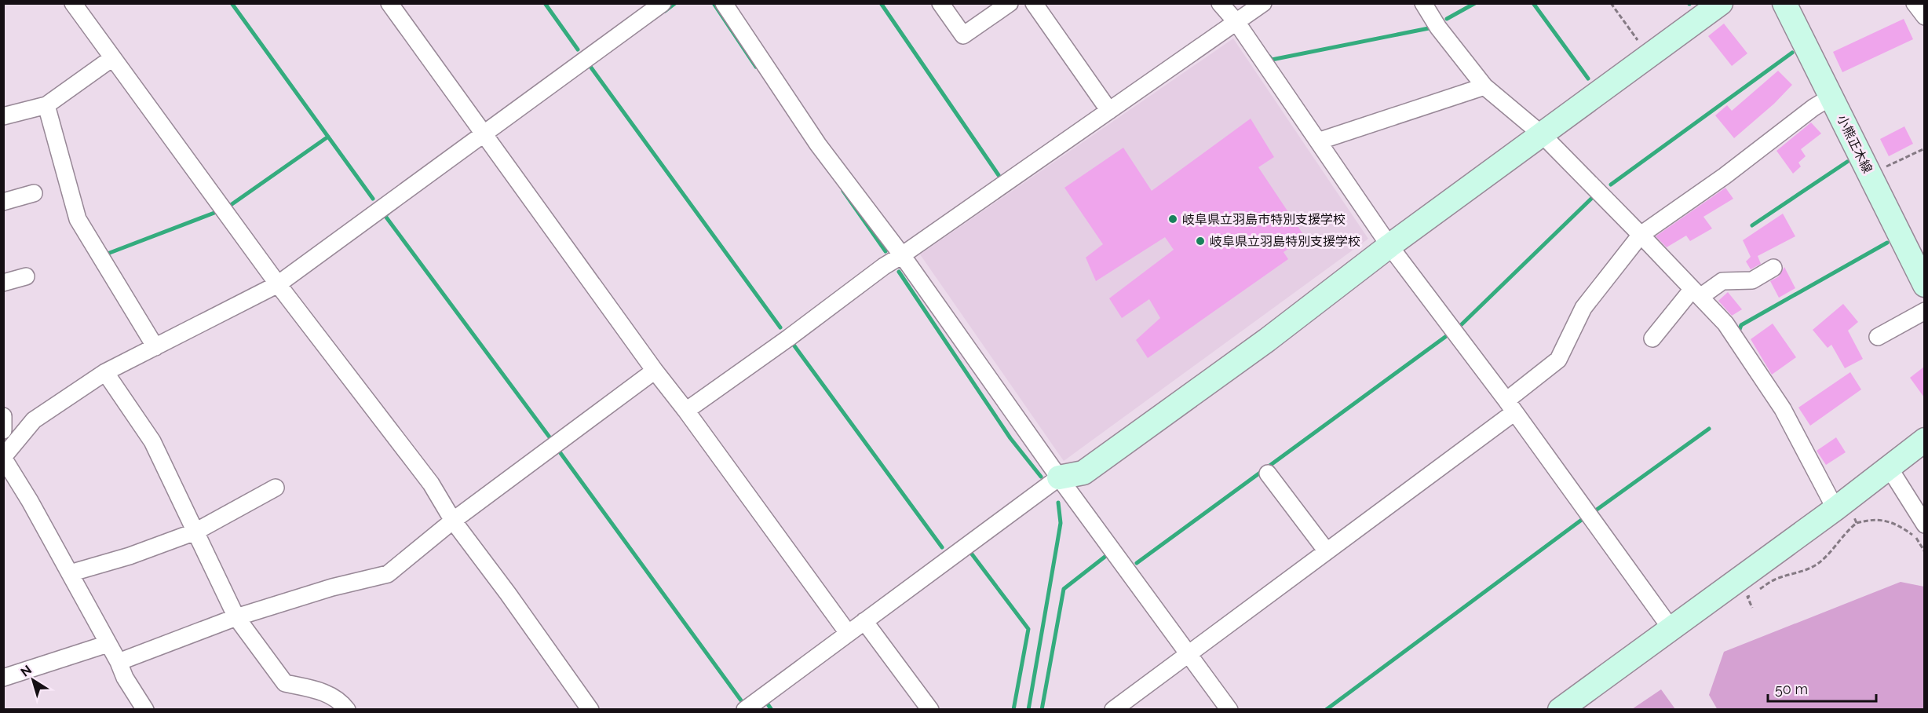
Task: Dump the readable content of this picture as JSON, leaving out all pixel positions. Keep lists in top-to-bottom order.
{
  "streets": {
    "street": ["小熊正木線"]
  },
  "places": ["岐阜県立羽島市特別支援学校", "岐阜県立羽島特別支援学校"],
  "scale_bar": "50 m",
  "north": "top left"
}
